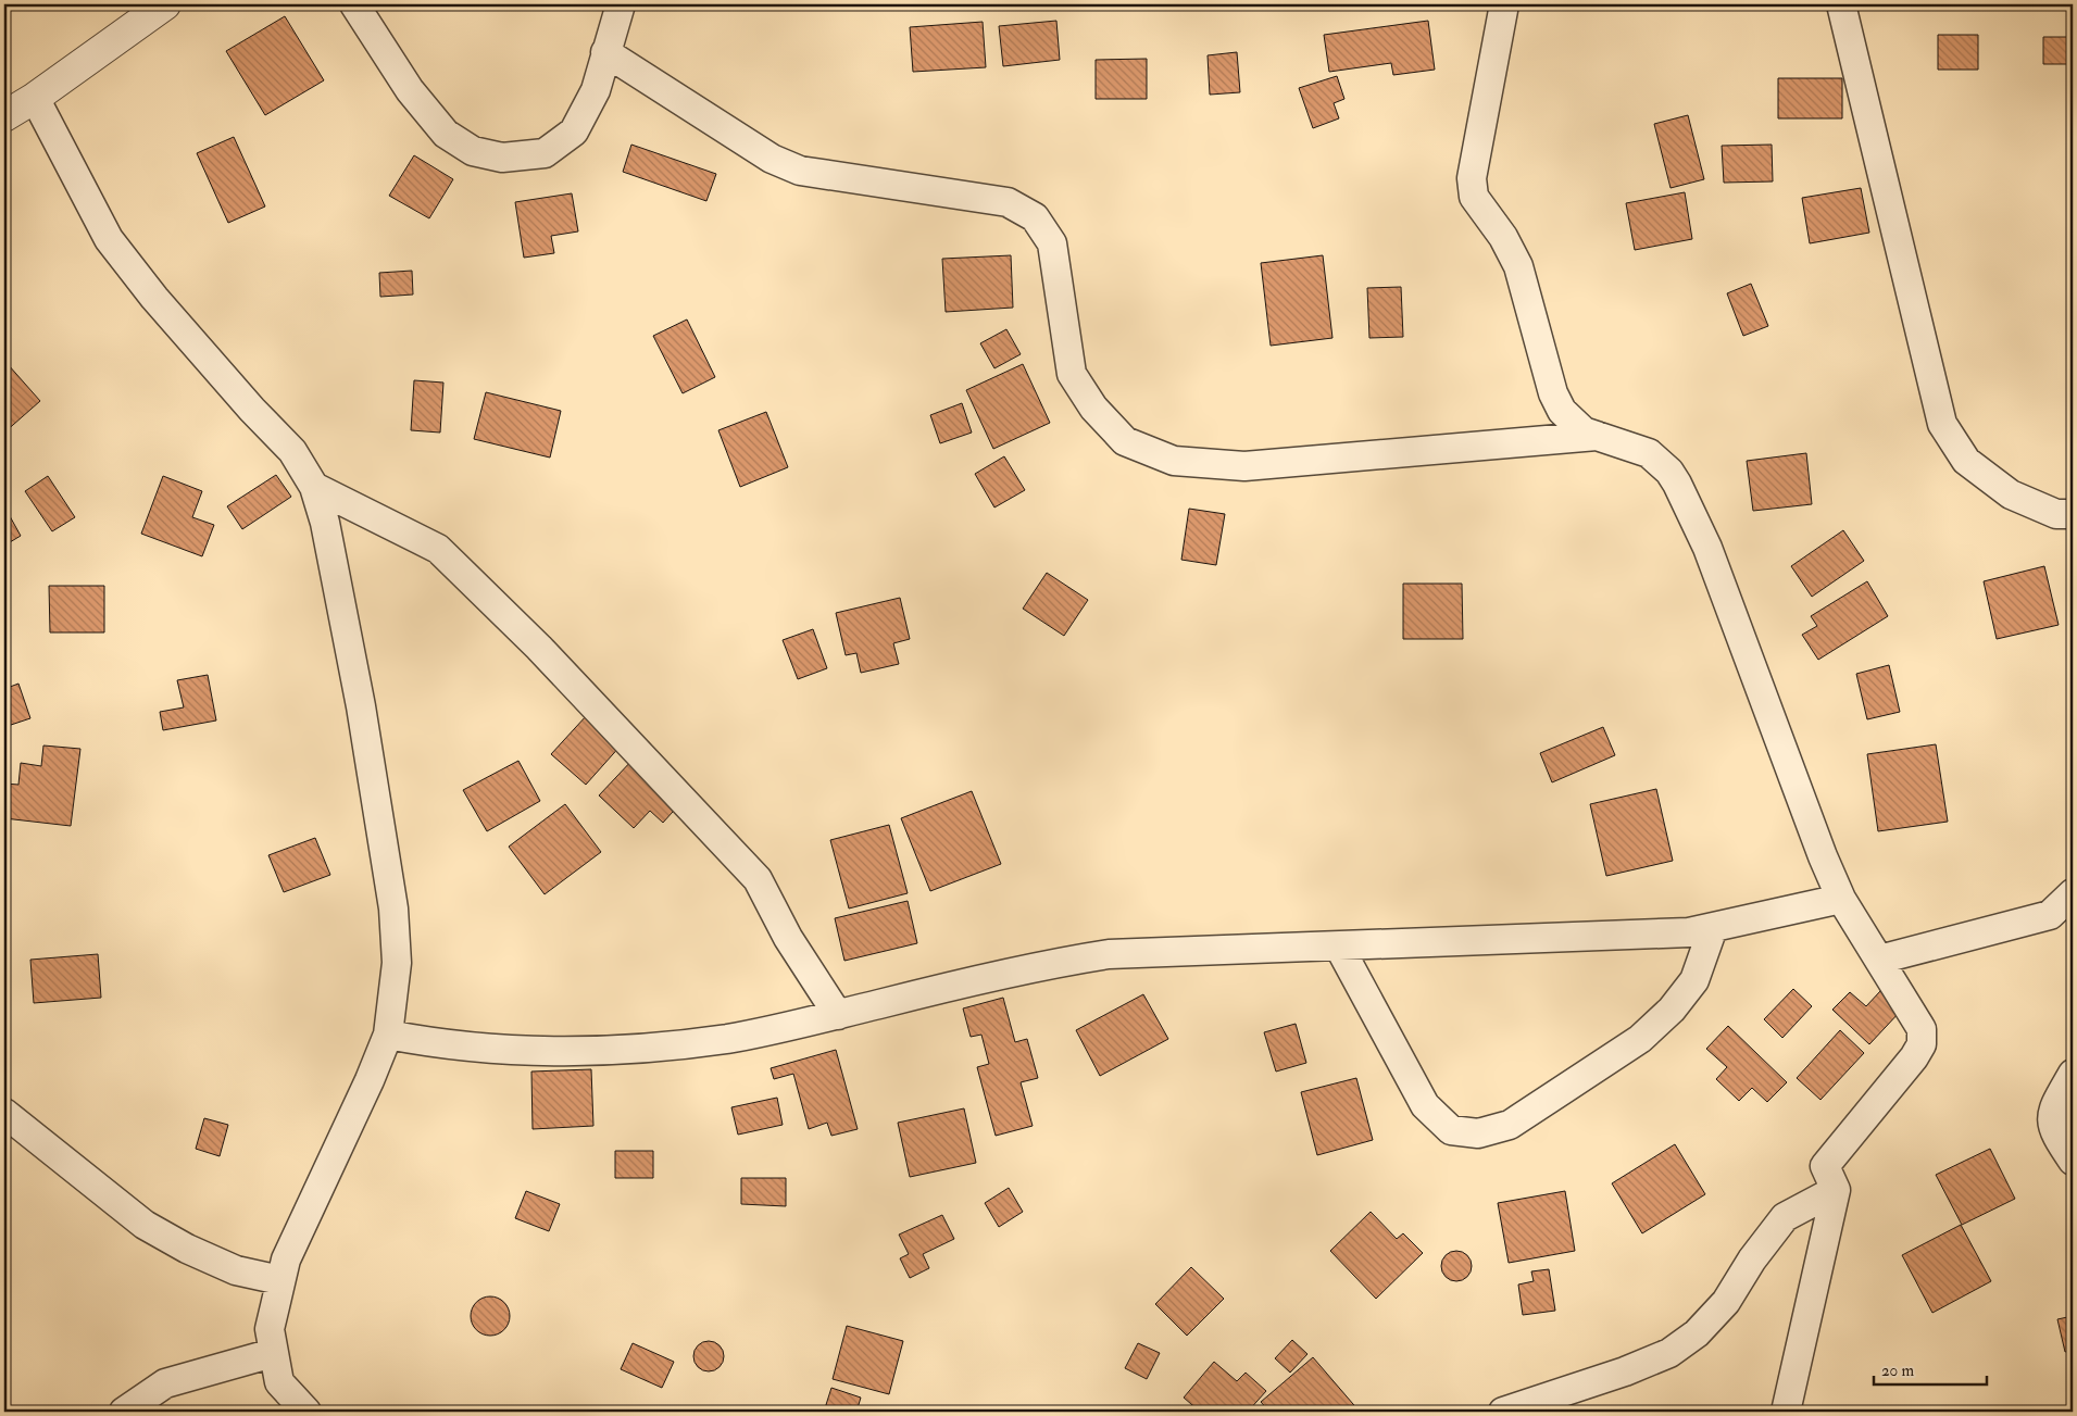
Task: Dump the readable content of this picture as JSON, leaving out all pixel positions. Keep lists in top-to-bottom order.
{
  "scale_bar": "20 m"
}
